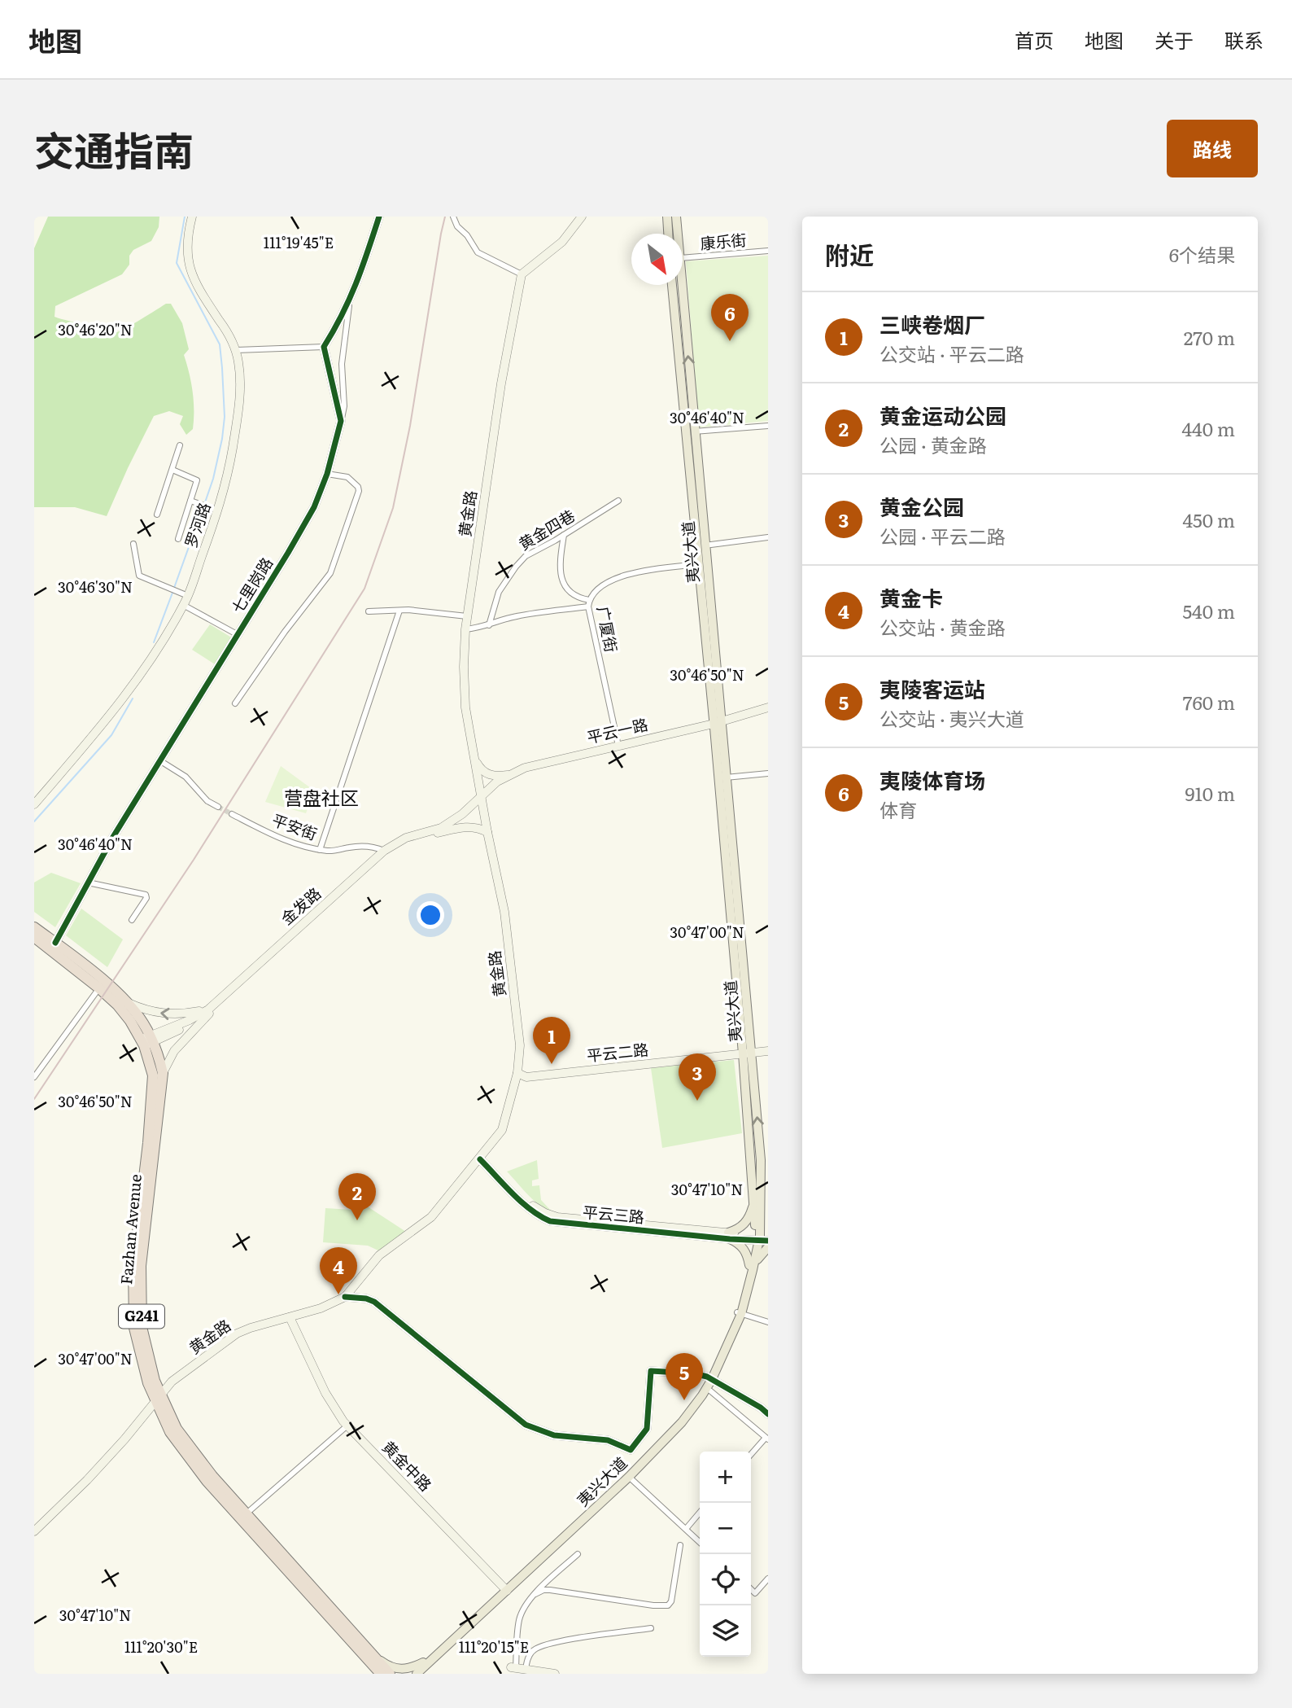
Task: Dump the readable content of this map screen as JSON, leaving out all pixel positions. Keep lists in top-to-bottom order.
{
  "streets": {
    "highway": ["Fazhan Avenue", "G241"],
    "main road": [
      "黄金路",
      "罗河路",
      "夷兴大道",
      "七里岗路",
      "平云一路",
      "金发路",
      "平云二路",
      "平云三路",
      "黄金中路"
    ],
    "street": [
      "康乐街",
      "黄金四巷",
      "广厦街",
      "平安街"
    ]
  },
  "crossings": [
    ["黄金路", "平云一路"],
    ["黄金路", "金发路"],
    ["黄金路", "平云二路"],
    ["黄金路", "平云三路"],
    ["黄金路", "Fazhan Avenue"],
    ["黄金路", "黄金中路"],
    ["夷兴大道", "广厦街"],
    ["夷兴大道", "平云一路"],
    ["夷兴大道", "平云二路"],
    ["夷兴大道", "平云三路"],
    ["夷兴大道", "黄金中路"],
    ["七里岗路", "Fazhan Avenue"],
    ["广厦街", "平云一路"],
    ["平云一路", "金发路"],
    ["平安街", "金发路"],
    ["金发路", "Fazhan Avenue"]
  ],
  "districts": ["营盘社区"],
  "north": "bottom right",
  "page": {
    "header": "地图",
    "nav": [
      "首页",
      "地图",
      "关于",
      "联系"
    ],
    "title": "交通指南",
    "buttons": "路线",
    "heading": ["附近", "6个结果"],
    "list": [
      {
        "mark": "1",
        "name": "三峡卷烟厂",
        "note": "公交站 · 平云二路",
        "value": "270 m"
      },
      {
        "mark": "2",
        "name": "黄金运动公园",
        "note": "公园 · 黄金路",
        "value": "440 m"
      },
      {
        "mark": "3",
        "name": "黄金公园",
        "note": "公园 · 平云二路",
        "value": "450 m"
      },
      {
        "mark": "4",
        "name": "黄金卡",
        "note": "公交站 · 黄金路",
        "value": "540 m"
      },
      {
        "mark": "5",
        "name": "夷陵客运站",
        "note": "公交站 · 夷兴大道",
        "value": "760 m"
      },
      {
        "mark": "6",
        "name": "夷陵体育场",
        "note": "体育",
        "value": "910 m"
      }
    ],
    "pins": [
      "6",
      "1",
      "3",
      "2",
      "4",
      "5"
    ],
    "map_buttons": ["+", "−"]
  },
  "coordinates": [
    "111°19'45\"E",
    "30°46'20\"N",
    "30°46'40\"N",
    "30°46'30\"N",
    "30°46'50\"N",
    "30°47'00\"N",
    "30°47'10\"N",
    "111°20'30\"E",
    "111°20'15\"E"
  ]
}
